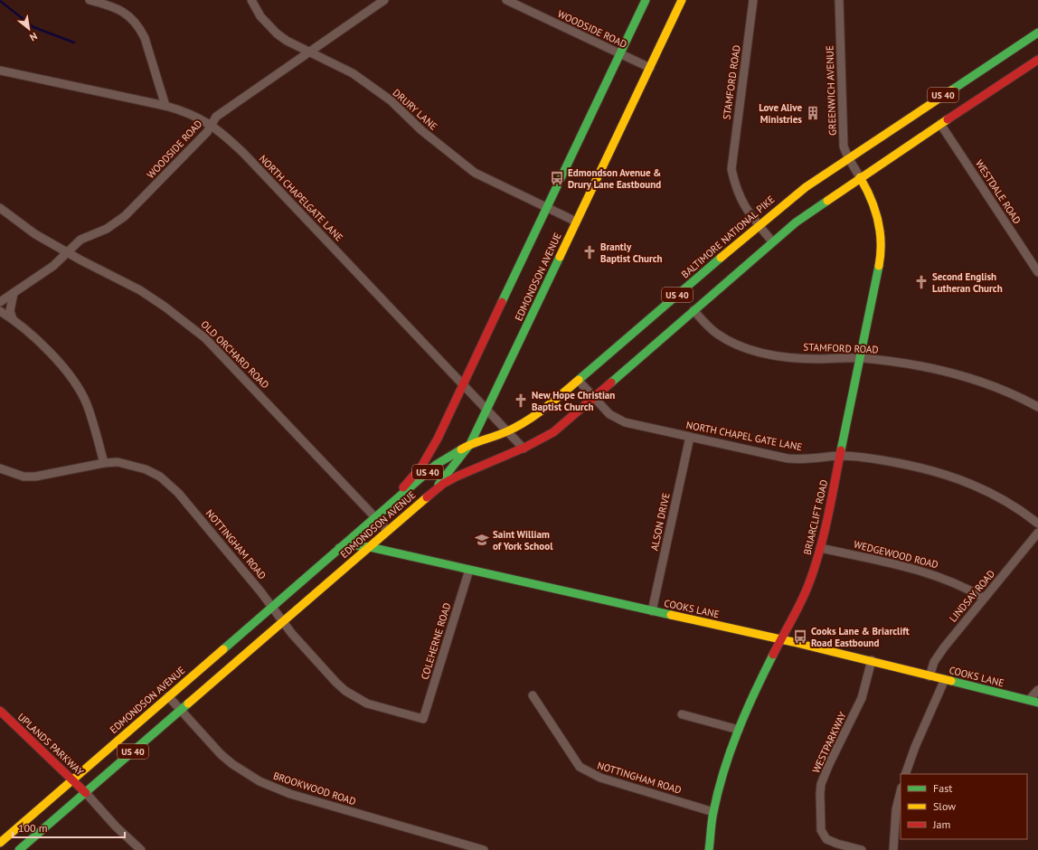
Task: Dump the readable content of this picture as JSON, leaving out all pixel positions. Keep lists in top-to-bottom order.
{
  "streets": {
    "main road": [
      "US 40",
      "BALTIMORE NATIONAL PIKE",
      "EDMONDSON AVENUE",
      "BRIARCLIFT ROAD",
      "COOKS LANE",
      "UPLANDS PARKWAY"
    ],
    "street": [
      "WOODSIDE ROAD",
      "STAMFORD ROAD",
      "GREENWICH AVENUE",
      "DRURY LANE",
      "WESTDALE ROAD",
      "NORTH CHAPELGATE LANE",
      "OLD ORCHARD ROAD",
      "NORTH CHAPEL GATE LANE",
      "ALSON DRIVE",
      "NOTTINGHAM ROAD",
      "WEDGEWOOD ROAD",
      "LINDSAY ROAD",
      "COLEHERNE ROAD",
      "WESTPARKWAY",
      "BROOKWOOD ROAD"
    ]
  },
  "crossings": [
    ["WOODSIDE ROAD", "DRURY LANE"],
    ["WOODSIDE ROAD", "NORTH CHAPELGATE LANE"],
    ["WOODSIDE ROAD", "EDMONDSON AVENUE"],
    ["WOODSIDE ROAD", "OLD ORCHARD ROAD"],
    ["STAMFORD ROAD", "US 40"],
    ["STAMFORD ROAD", "BALTIMORE NATIONAL PIKE"],
    ["STAMFORD ROAD", "BRIARCLIFT ROAD"],
    ["GREENWICH AVENUE", "US 40"],
    ["GREENWICH AVENUE", "BALTIMORE NATIONAL PIKE"],
    ["GREENWICH AVENUE", "BRIARCLIFT ROAD"],
    ["US 40", "WESTDALE ROAD"],
    ["US 40", "NORTH CHAPELGATE LANE"],
    ["US 40", "EDMONDSON AVENUE"],
    ["US 40", "NORTH CHAPEL GATE LANE"],
    ["US 40", "BRIARCLIFT ROAD"],
    ["DRURY LANE", "EDMONDSON AVENUE"],
    ["NORTH CHAPELGATE LANE", "BALTIMORE NATIONAL PIKE"],
    ["NORTH CHAPELGATE LANE", "EDMONDSON AVENUE"],
    ["BALTIMORE NATIONAL PIKE", "EDMONDSON AVENUE"],
    ["BALTIMORE NATIONAL PIKE", "NORTH CHAPEL GATE LANE"],
    ["EDMONDSON AVENUE", "OLD ORCHARD ROAD"],
    ["EDMONDSON AVENUE", "NOTTINGHAM ROAD"],
    ["EDMONDSON AVENUE", "COOKS LANE"],
    ["EDMONDSON AVENUE", "UPLANDS PARKWAY"],
    ["EDMONDSON AVENUE", "BROOKWOOD ROAD"],
    ["NORTH CHAPEL GATE LANE", "BRIARCLIFT ROAD"],
    ["NORTH CHAPEL GATE LANE", "ALSON DRIVE"],
    ["BRIARCLIFT ROAD", "NOTTINGHAM ROAD"],
    ["BRIARCLIFT ROAD", "WEDGEWOOD ROAD"],
    ["BRIARCLIFT ROAD", "COOKS LANE"],
    ["ALSON DRIVE", "COOKS LANE"],
    ["NOTTINGHAM ROAD", "COLEHERNE ROAD"],
    ["WEDGEWOOD ROAD", "LINDSAY ROAD"],
    ["LINDSAY ROAD", "COOKS LANE"],
    ["COOKS LANE", "COLEHERNE ROAD"],
    ["COOKS LANE", "WESTPARKWAY"]
  ],
  "places": {
    "building": ["Love Alive Ministries"],
    "bus stop": ["Edmondson Avenue & Drury Lane Eastbound", "Cooks Lane & Briarclift Road Eastbound"],
    "church": ["Brantly Baptist Church", "Second English Lutheran Church", "New Hope Christian Baptist Church"],
    "school or university": ["Saint William of York School"]
  },
  "legend": ["Fast", "Slow", "Jam"],
  "scale_bar": "100 m",
  "north": "bottom right"
}
